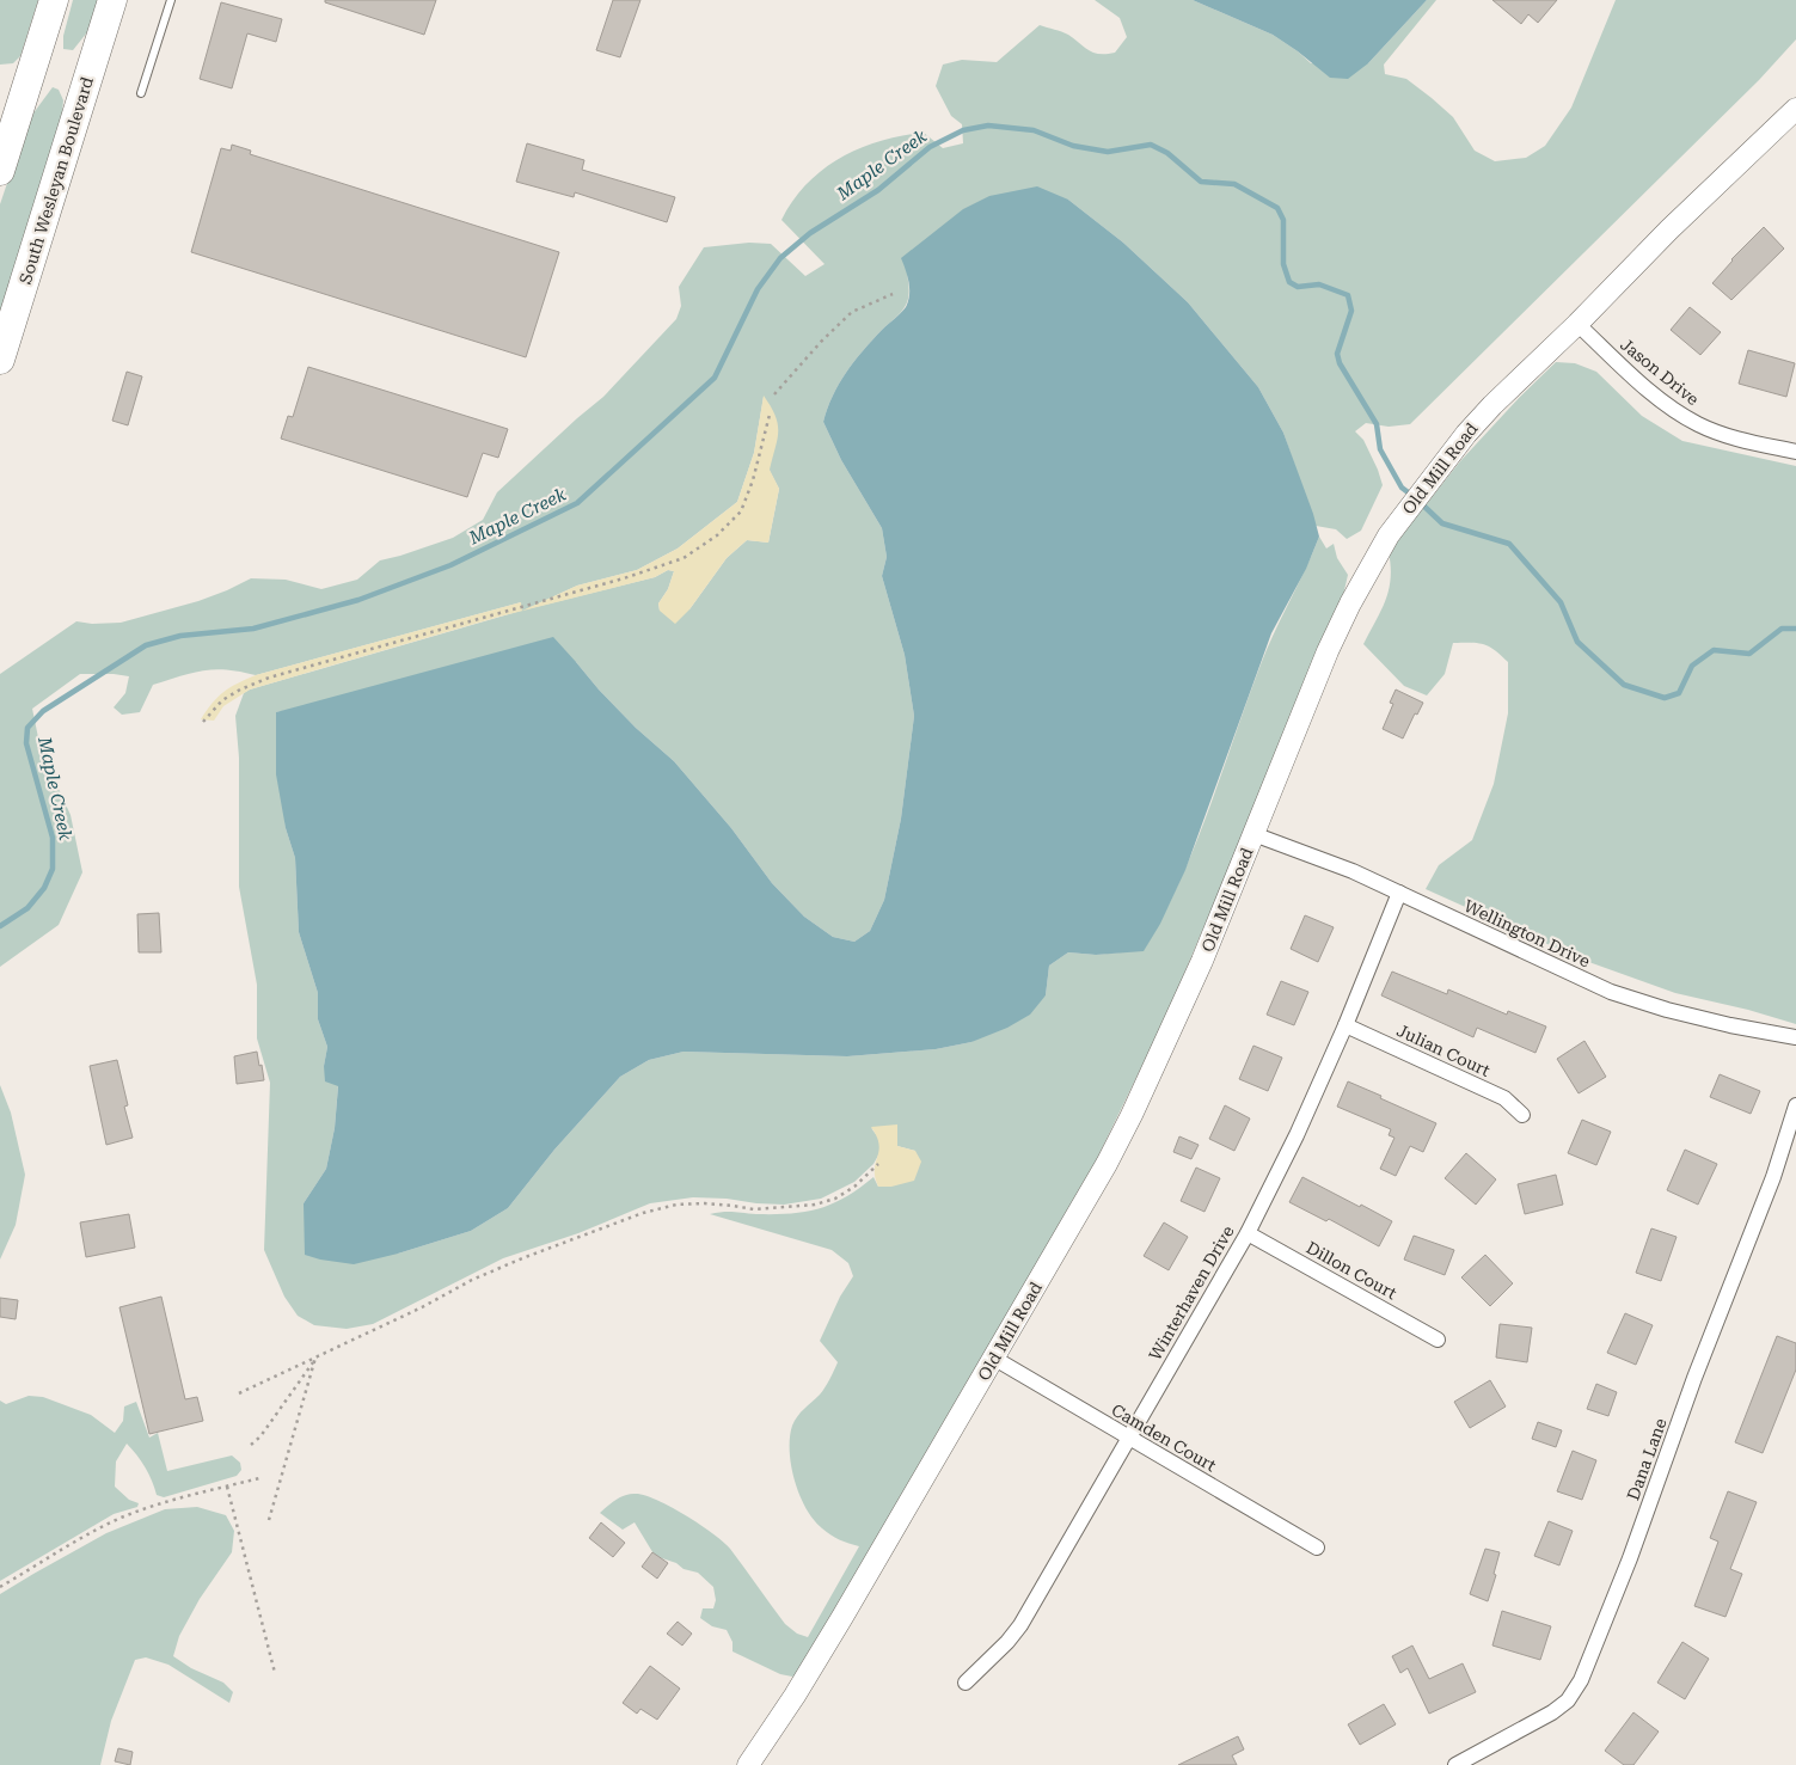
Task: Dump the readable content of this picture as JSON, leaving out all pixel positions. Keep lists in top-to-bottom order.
{
  "streets": {
    "highway": ["South Wesleyan Boulevard"],
    "street": [
      "Jason Drive",
      "Old Mill Road",
      "Wellington Drive",
      "Julian Court",
      "Dillon Court",
      "Winterhaven Drive",
      "Camden Court",
      "Dana Lane"
    ]
  },
  "crossings": [
    ["Jason Drive", "Old Mill Road"],
    ["Old Mill Road", "Wellington Drive"],
    ["Old Mill Road", "Camden Court"],
    ["Wellington Drive", "Winterhaven Drive"],
    ["Julian Court", "Winterhaven Drive"],
    ["Dillon Court", "Winterhaven Drive"],
    ["Winterhaven Drive", "Camden Court"]
  ],
  "water": ["Maple Creek"]
}
